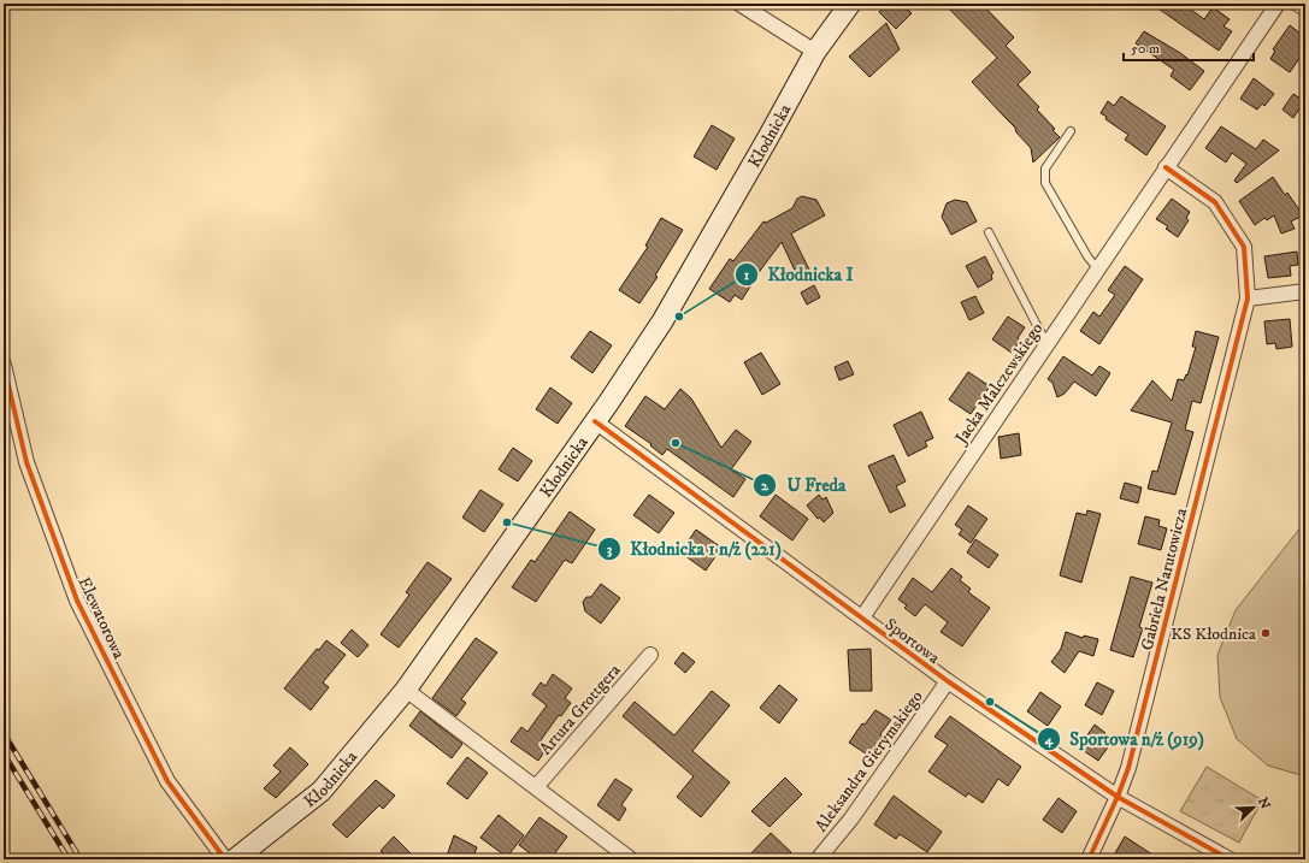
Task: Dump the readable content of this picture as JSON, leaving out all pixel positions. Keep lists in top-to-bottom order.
{
  "streets": {
    "main road": ["Kłodnicka"],
    "street": [
      "Jacka Malczewskiego",
      "Gabriela Narutowicza",
      "Elewatorowa",
      "Sportowa",
      "Artura Grottgera",
      "Aleksandra Gierymskiego"
    ]
  },
  "crossings": [
    ["Kłodnicka", "Sportowa"],
    ["Jacka Malczewskiego", "Sportowa"],
    ["Gabriela Narutowicza", "Sportowa"],
    ["Sportowa", "Aleksandra Gierymskiego"]
  ],
  "places": [
    "Kłodnicka I",
    "U Freda",
    "Kłodnicka 1 n/ż (221)",
    "KS Kłodnica",
    "Sportowa n/ż (919)"
  ],
  "scale_bar": "50 m",
  "north": "top right"
}
